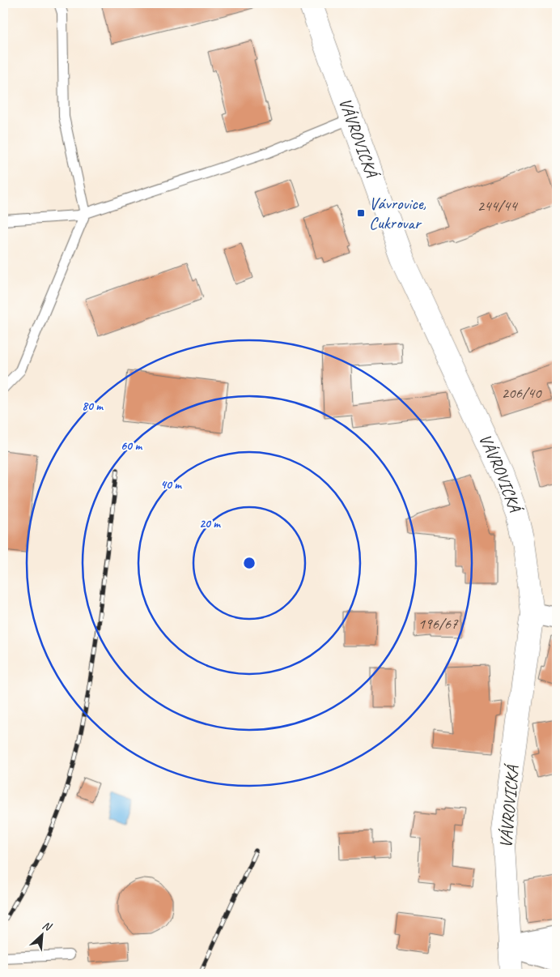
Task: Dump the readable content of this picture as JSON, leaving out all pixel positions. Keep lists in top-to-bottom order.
{
  "streets": {
    "street": ["VÁVROVICKÁ"]
  },
  "places": {
    "transit": ["Vávrovice, Cukrovar"]
  },
  "house_numbers": ["244/44", "206/40", "196/67"],
  "north": "top right",
  "rings": [
    "80 m",
    "60 m",
    "40 m",
    "20 m"
  ]
}
